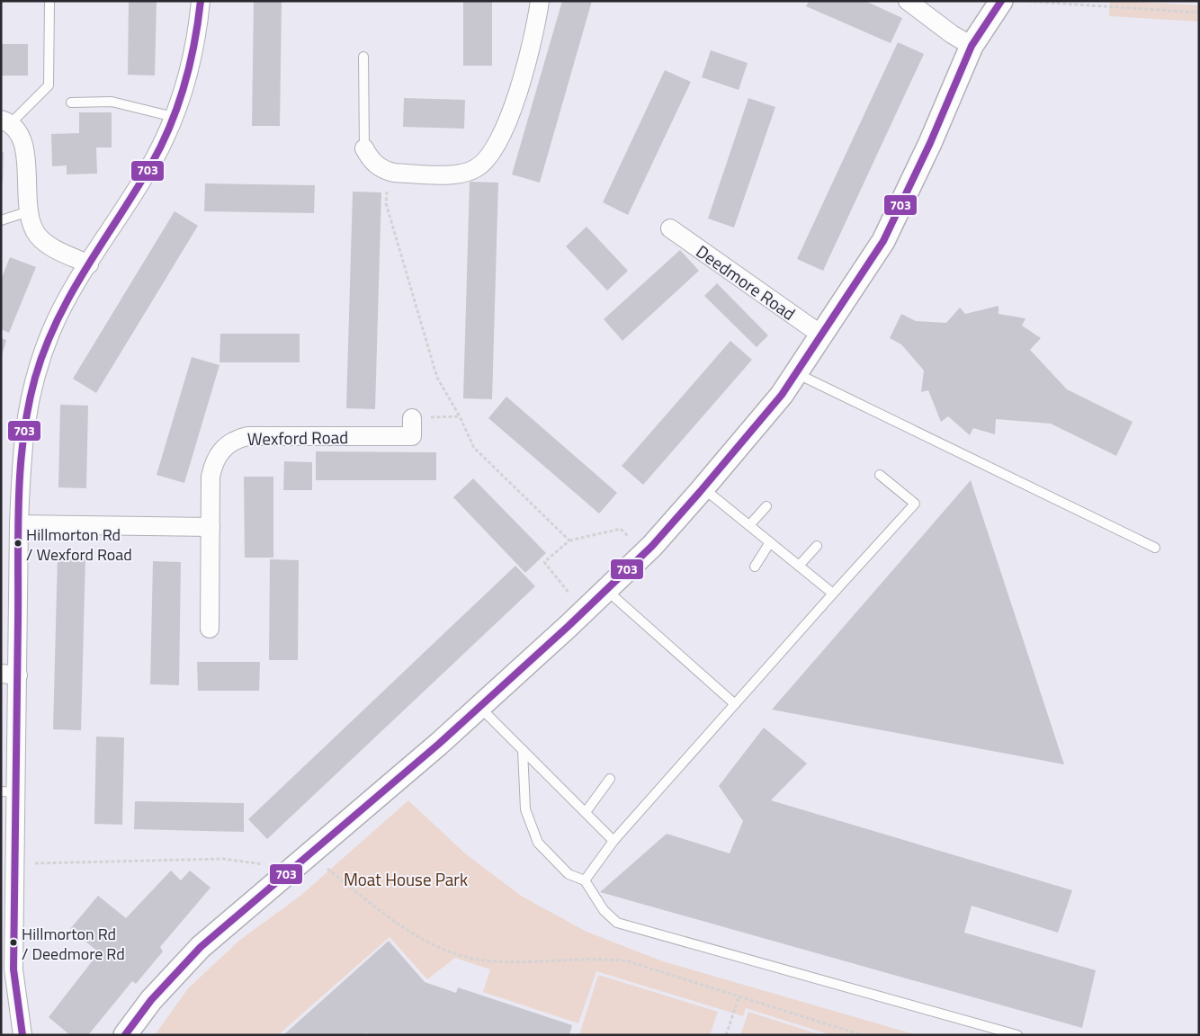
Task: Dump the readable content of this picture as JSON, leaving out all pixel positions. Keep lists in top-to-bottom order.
{
  "streets": {
    "street": ["Deedmore Road", "Wexford Road"]
  },
  "parks": ["Moat House Park"],
  "places": ["Hillmorton Rd / Wexford Road", "Hillmorton Rd / Deedmore Rd"],
  "lines": ["transit line 703"]
}
